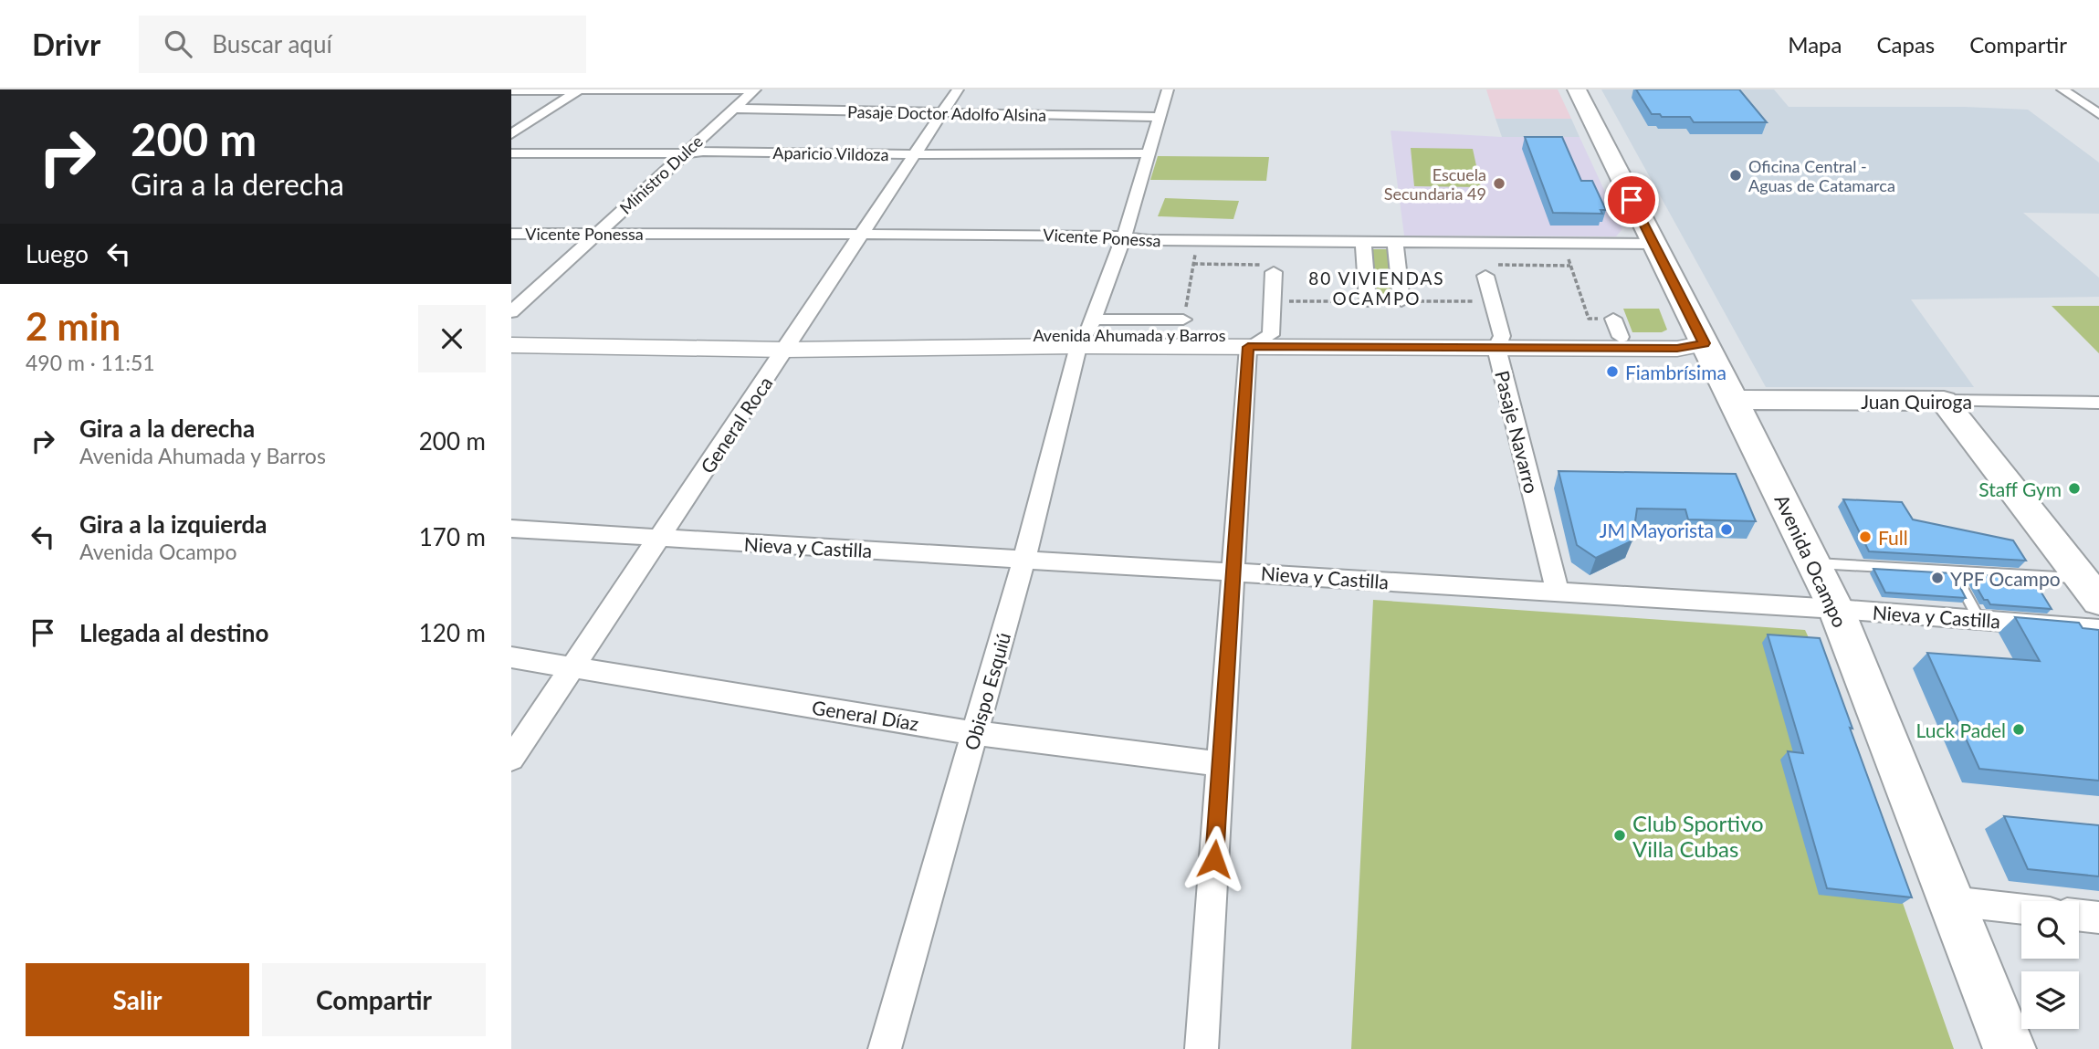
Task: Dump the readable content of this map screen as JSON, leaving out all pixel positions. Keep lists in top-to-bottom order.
{
  "streets": {
    "main road": ["Avenida Ahumada y Barros", "Juan Quiroga", "Avenida Ocampo"],
    "street": [
      "Pasaje Doctor Adolfo Alsina",
      "Aparicio Vildoza",
      "Ministro Dulce",
      "Vicente Ponessa",
      "General Roca",
      "Pasaje Navarro",
      "Nieva y Castilla",
      "Obispo Esquiú",
      "General Díaz"
    ]
  },
  "crossings": [
    ["Pasaje Doctor Adolfo Alsina", "Ministro Dulce"],
    ["Pasaje Doctor Adolfo Alsina", "General Roca"],
    ["Pasaje Doctor Adolfo Alsina", "Obispo Esquiú"],
    ["Aparicio Vildoza", "Ministro Dulce"],
    ["Aparicio Vildoza", "General Roca"],
    ["Aparicio Vildoza", "Obispo Esquiú"],
    ["Ministro Dulce", "Vicente Ponessa"],
    ["Vicente Ponessa", "General Roca"],
    ["Vicente Ponessa", "Avenida Ocampo"],
    ["Vicente Ponessa", "Obispo Esquiú"],
    ["Avenida Ahumada y Barros", "General Roca"],
    ["Avenida Ahumada y Barros", "Pasaje Navarro"],
    ["Avenida Ahumada y Barros", "Avenida Ocampo"],
    ["Avenida Ahumada y Barros", "Obispo Esquiú"],
    ["Juan Quiroga", "Avenida Ocampo"],
    ["General Roca", "Nieva y Castilla"],
    ["General Roca", "General Díaz"],
    ["Pasaje Navarro", "Nieva y Castilla"],
    ["Nieva y Castilla", "Avenida Ocampo"],
    ["Nieva y Castilla", "Obispo Esquiú"],
    ["Obispo Esquiú", "General Díaz"]
  ],
  "districts": ["80 VIVIENDAS OCAMPO"],
  "places": [
    "Oficina Central - Aguas de Catamarca",
    "Escuela Secundaria 49",
    "Fiambrísima",
    "Staff Gym",
    "JM Mayorista",
    "Full",
    "YPF Ocampo",
    "Luck Padel",
    "Club Sportivo Villa Cubas"
  ],
  "page": {
    "header": "Drivr",
    "search": "Buscar aquí",
    "nav": ["Mapa", "Capas", "Compartir"],
    "turn": ["200 m", "Gira a la derecha"],
    "then": "Luego",
    "heading": ["2 min", "490 m · 11:51"],
    "list": [
      {
        "name": "Gira a la derecha",
        "note": "Avenida Ahumada y Barros",
        "value": "200 m"
      },
      {
        "name": "Gira a la izquierda",
        "note": "Avenida Ocampo",
        "value": "170 m"
      },
      {
        "name": "Llegada al destino",
        "value": "120 m"
      }
    ],
    "buttons": ["Salir", "Compartir"]
  }
}
